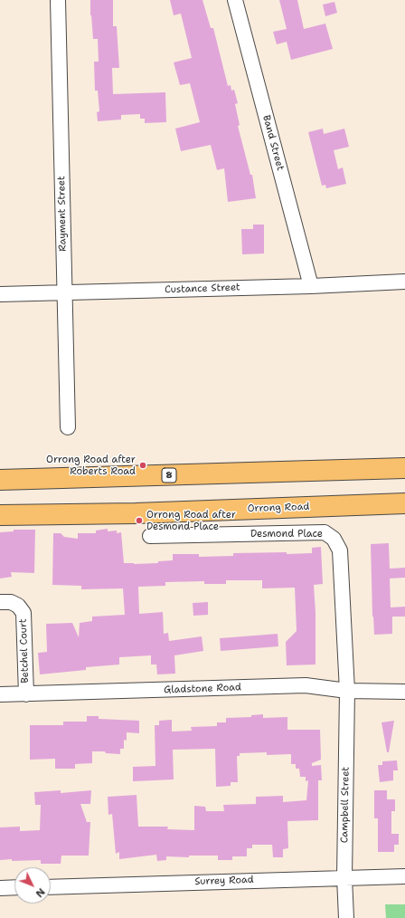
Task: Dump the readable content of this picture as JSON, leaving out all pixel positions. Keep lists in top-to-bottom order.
{
  "streets": {
    "highway": ["8", "Orrong Road"],
    "street": [
      "Band Street",
      "Rayment Street",
      "Custance Street",
      "Desmond Place",
      "Betchel Court",
      "Gladstone Road",
      "Campbell Street",
      "Surrey Road"
    ]
  },
  "crossings": [
    ["Band Street", "Custance Street"],
    ["Rayment Street", "Custance Street"],
    ["Desmond Place", "Gladstone Road"],
    ["Desmond Place", "Campbell Street"],
    ["Betchel Court", "Gladstone Road"],
    ["Gladstone Road", "Campbell Street"],
    ["Campbell Street", "Surrey Road"]
  ],
  "places": ["Orrong Road after Roberts Road", "Orrong Road after Desmond Place"],
  "north": "bottom right"
}
